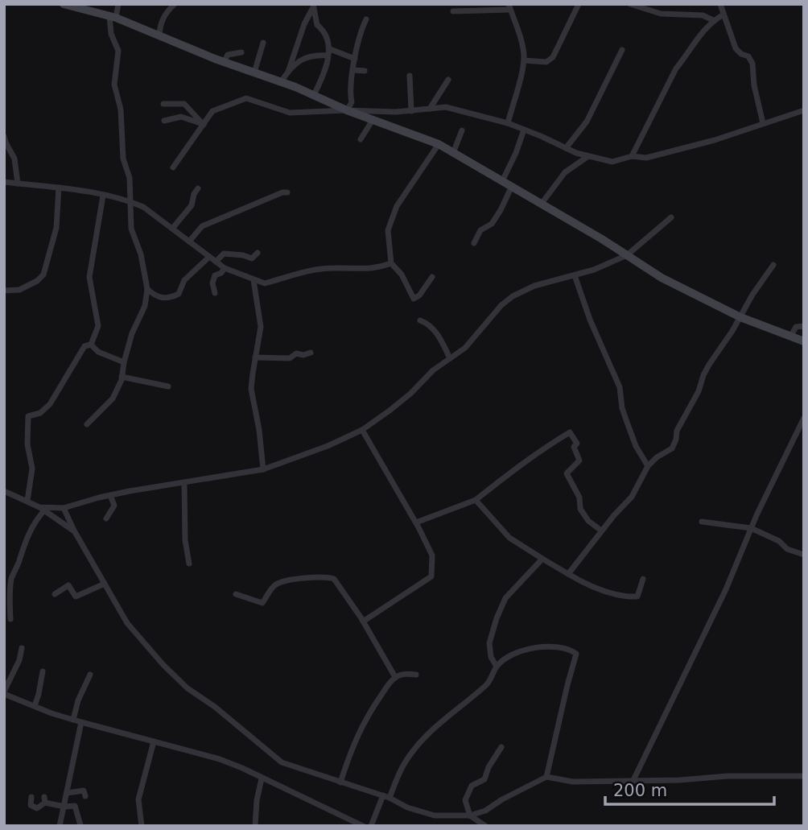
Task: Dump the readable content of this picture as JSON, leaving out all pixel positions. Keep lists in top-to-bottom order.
{
  "scale_bar": "200 m"
}
